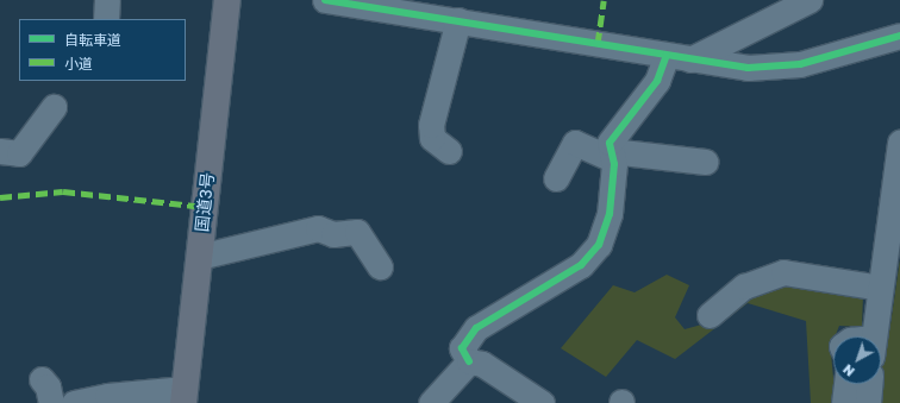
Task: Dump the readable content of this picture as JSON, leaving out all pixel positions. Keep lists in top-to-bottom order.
{
  "streets": {
    "highway": ["国道3号"]
  },
  "legend": ["自転車道", "小道"],
  "north": "bottom left"
}
